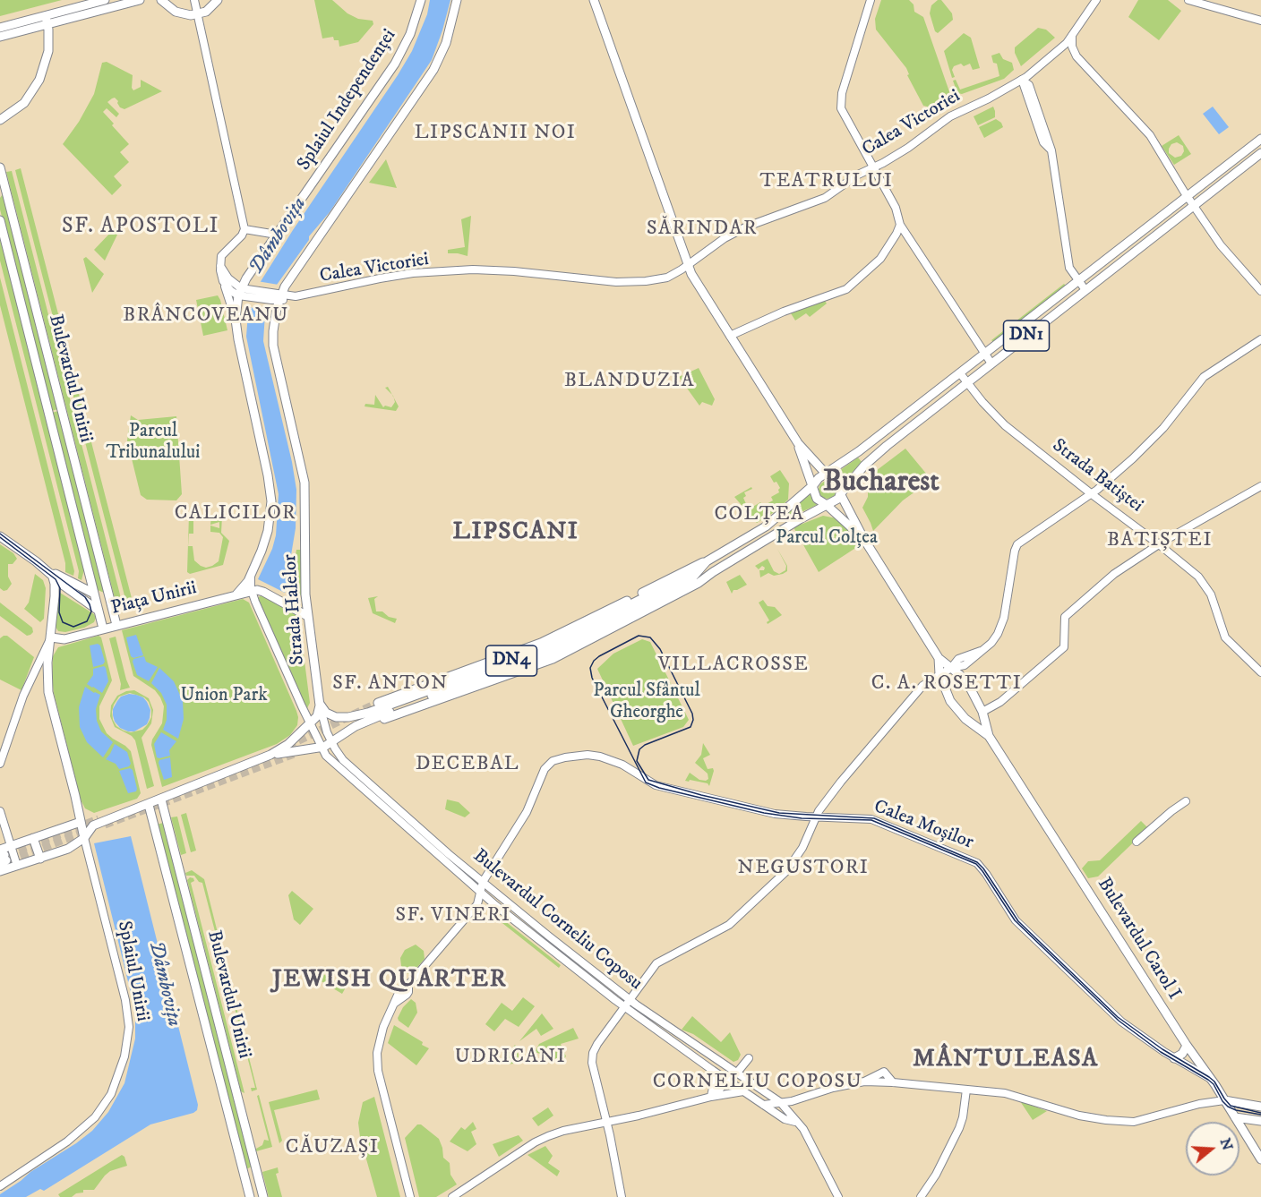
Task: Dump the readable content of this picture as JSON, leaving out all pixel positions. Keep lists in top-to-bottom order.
{
  "streets": {
    "main road": [
      "Splaiul Independenței",
      "Calea Victoriei",
      "DN1",
      "Bulevardul Unirii",
      "Piața Unirii",
      "Strada Halelor",
      "DN4",
      "Bulevardul Corneliu Coposu",
      "Bulevardul Carol I",
      "Splaiul Unirii"
    ],
    "street": ["Strada Batiștei", "Calea Moșilor"]
  },
  "crossings": [
    ["Splaiul Independenței", "Calea Victoriei"],
    ["Splaiul Independenței", "Piața Unirii"],
    ["Calea Victoriei", "Strada Halelor"],
    ["DN1", "Strada Batiștei"],
    ["DN1", "DN4"],
    ["Bulevardul Unirii", "Piața Unirii"],
    ["Strada Halelor", "DN4"],
    ["DN4", "Bulevardul Corneliu Coposu"],
    ["Calea Moșilor", "Bulevardul Corneliu Coposu"],
    ["Calea Moșilor", "Bulevardul Carol I"]
  ],
  "districts": [
    "LIPSCANII NOI",
    "TEATRULUI",
    "SF. APOSTOLI",
    "SĂRINDAR",
    "BRÂNCOVEANU",
    "BLANDUZIA",
    "Bucharest",
    "CALICILOR",
    "COLȚEA",
    "LIPSCANI",
    "BATIȘTEI",
    "VILLACROSSE",
    "SF. ANTON",
    "C. A. ROSETTI",
    "DECEBAL",
    "NEGUSTORI",
    "SF. VINERI",
    "JEWISH QUARTER",
    "UDRICANI",
    "MÂNTULEASA",
    "CORNELIU COPOSU",
    "CĂUZAȘI"
  ],
  "water": ["Dâmbovița"],
  "parks": [
    "Parcul Tribunalului",
    "Parcul Colţea",
    "Parcul Sfântul Gheorghe",
    "Union Park"
  ],
  "north": "right"
}
